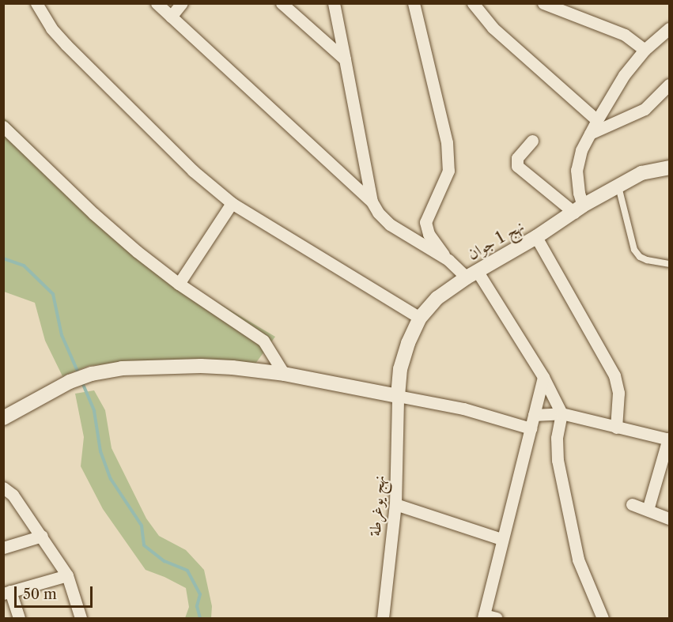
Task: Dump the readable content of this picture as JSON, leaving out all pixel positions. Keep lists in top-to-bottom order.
{
  "streets": {
    "street": ["نهج 1 جوان", "نهج يوغرطة"]
  },
  "crossings": [
    ["نهج 1 جوان", "نهج يوغرطة"]
  ],
  "scale_bar": "50 m"
}
